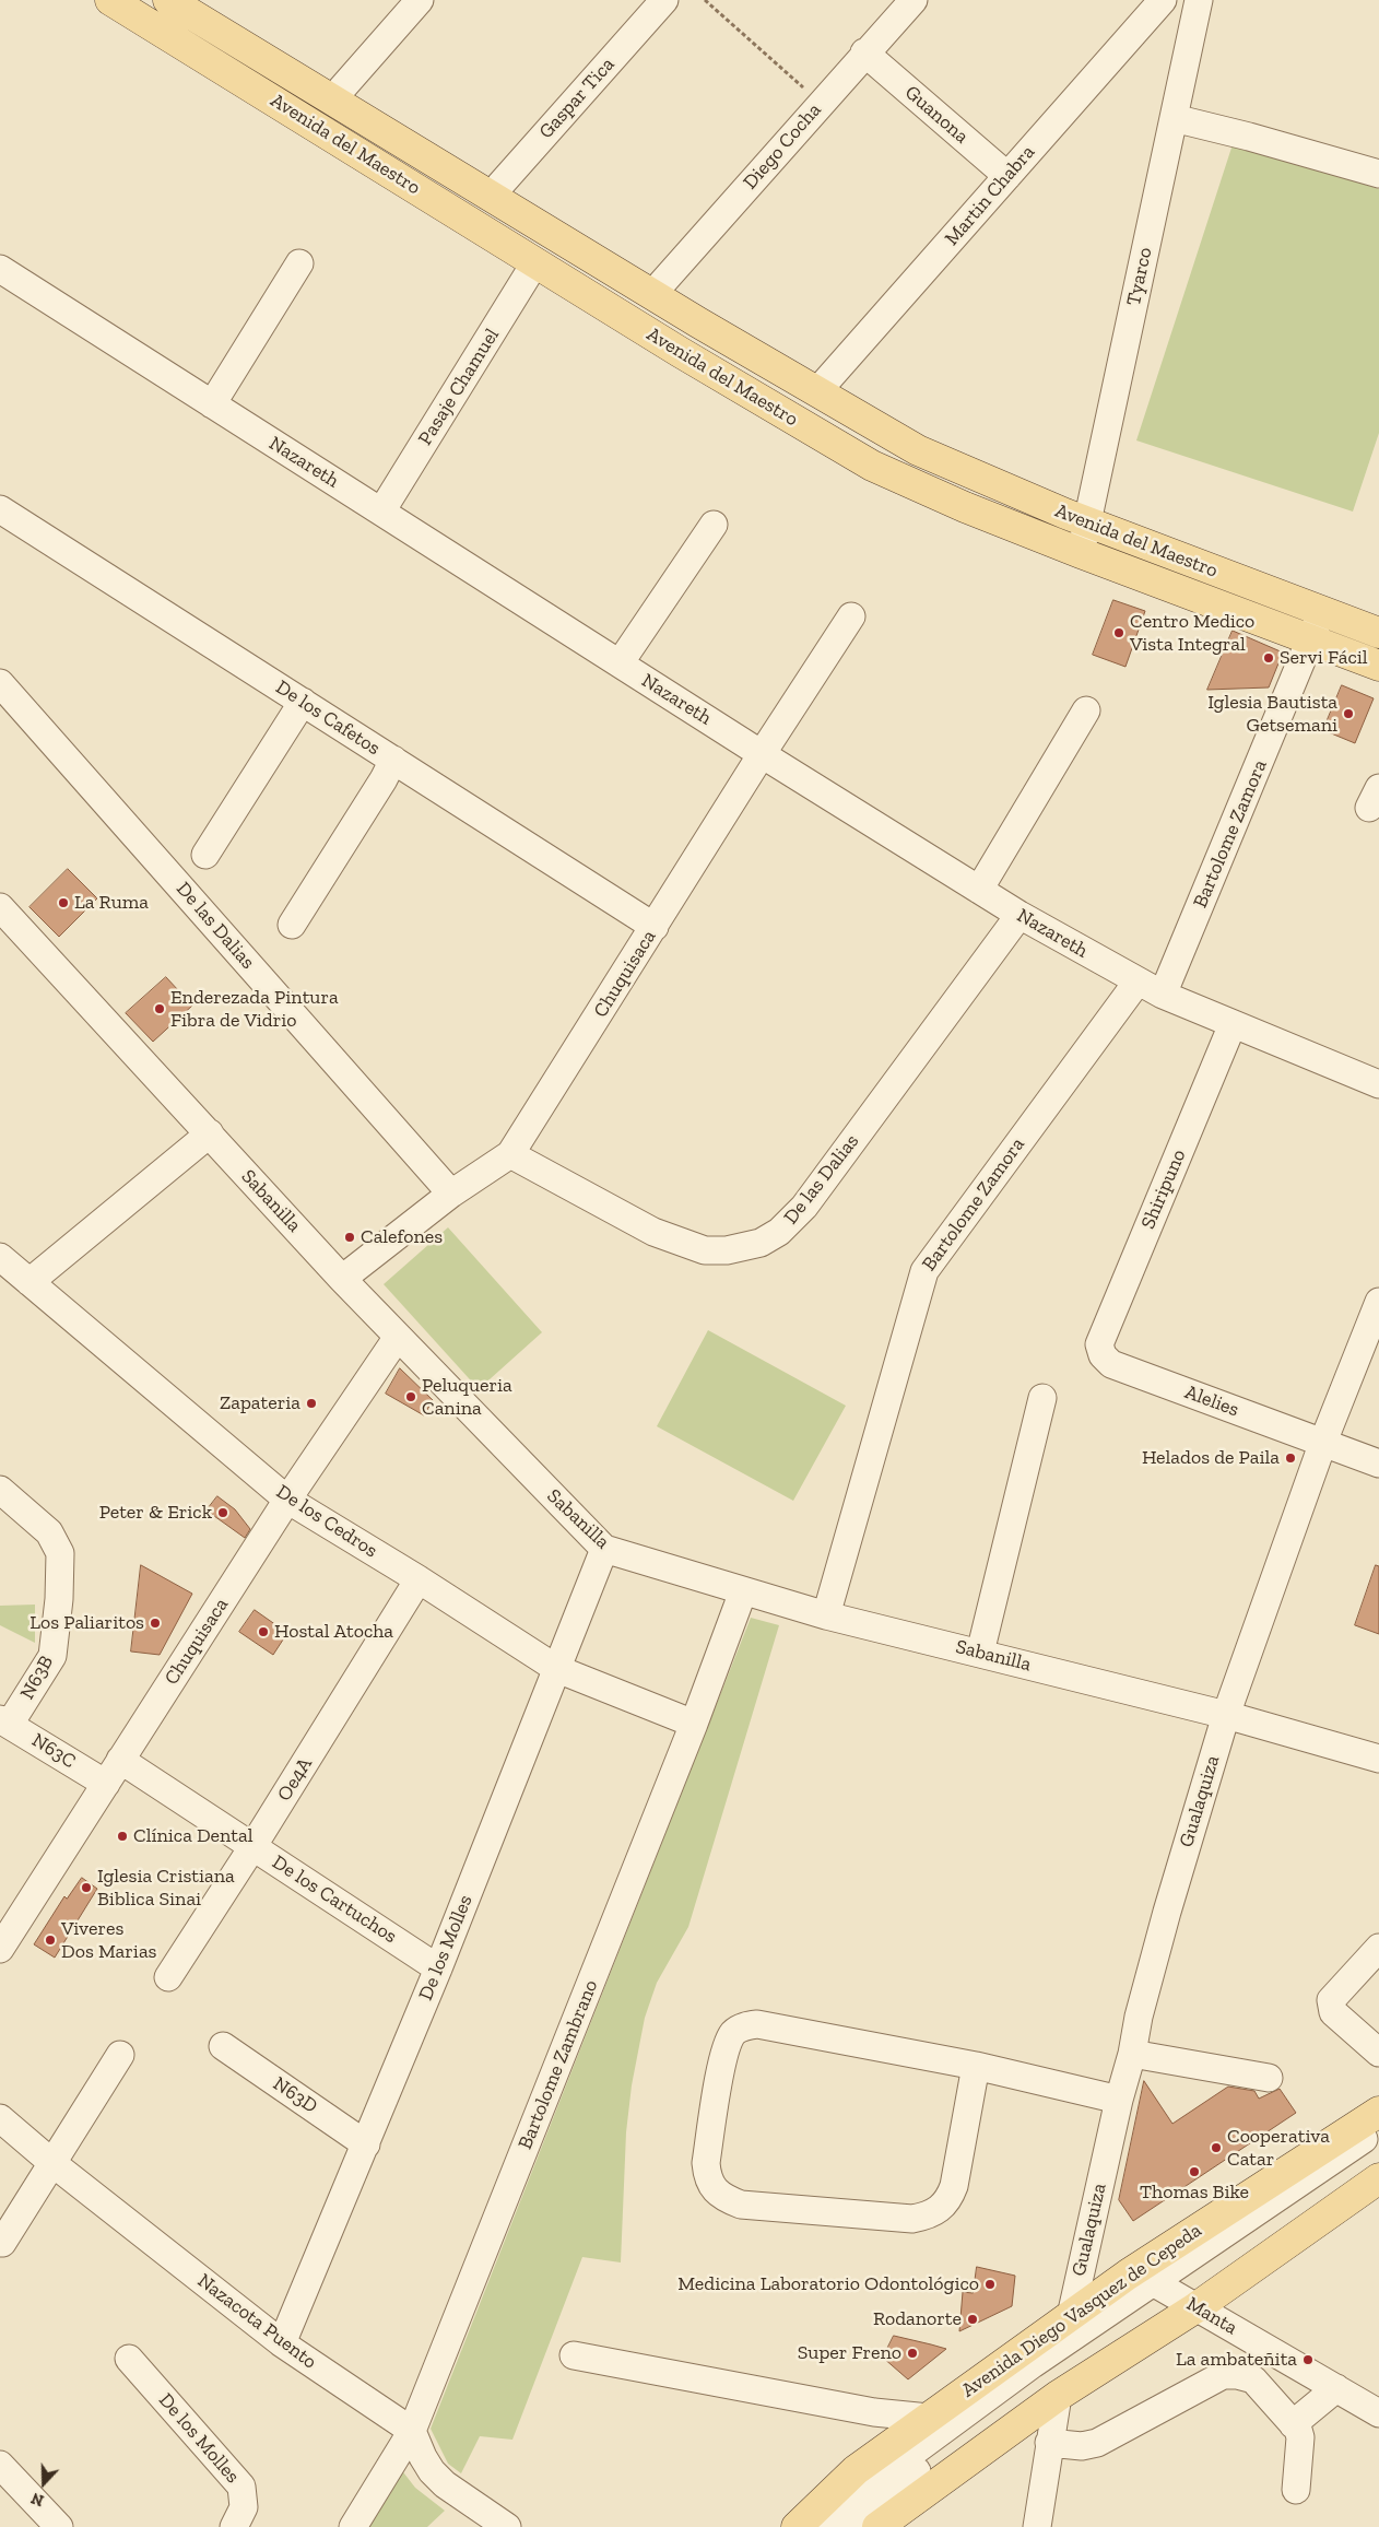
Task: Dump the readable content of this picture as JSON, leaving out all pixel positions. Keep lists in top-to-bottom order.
{
  "streets": {
    "main road": ["Avenida del Maestro", "Avenida Diego Vasquez de Cepeda"],
    "street": [
      "Gaspar Tica",
      "Guanona",
      "Diego Cocha",
      "Martin Chabra",
      "Tyarco",
      "Pasaje Chamuel",
      "Nazareth",
      "De los Cafetos",
      "Bartolome Zamora",
      "De las Dalias",
      "Chuquisaca",
      "Shiripuno",
      "Sabanilla",
      "Alelies",
      "De los Cedros",
      "N63B",
      "N63C",
      "Oe4A",
      "Gualaquiza",
      "De los Cartuchos",
      "De los Molles",
      "Bartolome Zambrano",
      "N63D",
      "Manta",
      "Nazacota Puento"
    ]
  },
  "crossings": [
    ["Gaspar Tica", "Avenida del Maestro"],
    ["Guanona", "Diego Cocha"],
    ["Guanona", "Martin Chabra"],
    ["Avenida del Maestro", "Diego Cocha"],
    ["Avenida del Maestro", "Martin Chabra"],
    ["Avenida del Maestro", "Tyarco"],
    ["Avenida del Maestro", "Pasaje Chamuel"],
    ["Avenida del Maestro", "Bartolome Zamora"],
    ["Pasaje Chamuel", "Nazareth"],
    ["Nazareth", "Bartolome Zamora"],
    ["Nazareth", "De las Dalias"],
    ["Nazareth", "Chuquisaca"],
    ["Nazareth", "Shiripuno"],
    ["De los Cafetos", "Chuquisaca"],
    ["Bartolome Zamora", "Sabanilla"],
    ["De las Dalias", "Chuquisaca"],
    ["Chuquisaca", "Sabanilla"],
    ["Chuquisaca", "De los Cedros"],
    ["Chuquisaca", "N63C"],
    ["Chuquisaca", "De los Cartuchos"],
    ["Shiripuno", "Alelies"],
    ["Sabanilla", "Gualaquiza"],
    ["Sabanilla", "De los Molles"],
    ["Sabanilla", "Bartolome Zambrano"],
    ["Alelies", "Gualaquiza"],
    ["De los Cedros", "Oe4A"],
    ["De los Cedros", "De los Molles"],
    ["De los Cedros", "Bartolome Zambrano"],
    ["N63B", "N63C"],
    ["Oe4A", "De los Cartuchos"],
    ["Gualaquiza", "Avenida Diego Vasquez de Cepeda"],
    ["De los Cartuchos", "De los Molles"],
    ["De los Molles", "N63D"],
    ["De los Molles", "Nazacota Puento"],
    ["Bartolome Zambrano", "Nazacota Puento"],
    ["Avenida Diego Vasquez de Cepeda", "Manta"]
  ],
  "places": [
    "Centro Medico Vista Integral",
    "Servi Fácil",
    "Iglesia Bautista Getsemani",
    "La Ruma",
    "Enderezada Pintura Fibra de Vidrio",
    "Calefones",
    "Peluqueria Canina",
    "Zapateria",
    "Helados de Paila",
    "Peter & Erick",
    "Los Paliaritos",
    "Hostal Atocha",
    "Clínica Dental",
    "Iglesia Cristiana Biblica Sinai",
    "Viveres Dos Marias",
    "Cooperativa Catar",
    "Thomas Bike",
    "Medicina Laboratorio Odontológico",
    "Rodanorte",
    "Super Freno",
    "La ambateñita"
  ],
  "north": "bottom"
}
